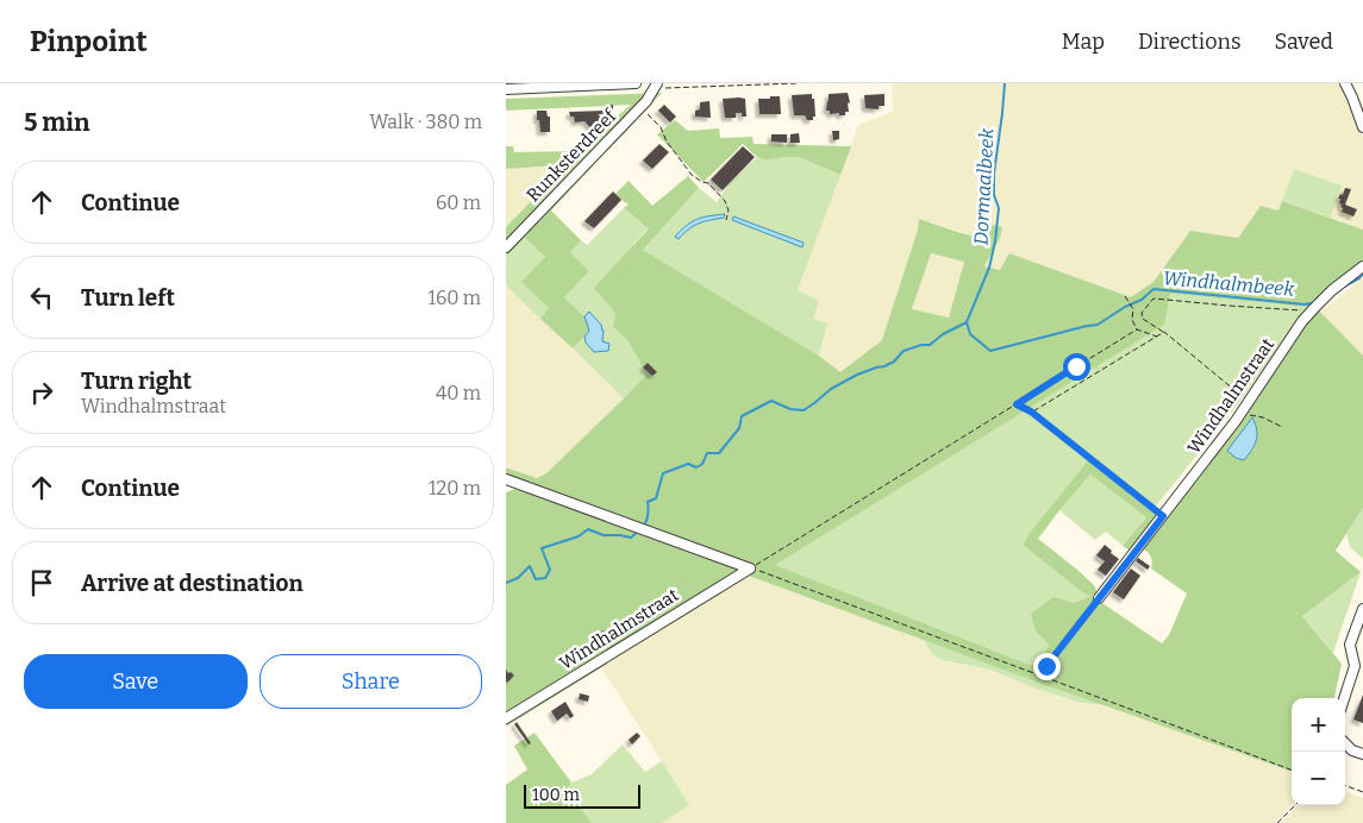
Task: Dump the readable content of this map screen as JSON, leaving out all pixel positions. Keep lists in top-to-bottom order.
{
  "streets": {
    "street": ["Runksterdreef", "Windhalmstraat"]
  },
  "water": ["Dormaalbeek", "Windhalmbeek"],
  "scale_bar": "100 m",
  "page": {
    "header": "Pinpoint",
    "nav": ["Map", "Directions", "Saved"],
    "heading": ["5 min", "Walk · 380 m"],
    "list": [
      ["Continue", "60 m"],
      ["Turn left", "160 m"],
      ["Turn right", "Windhalmstraat", "40 m"],
      ["Continue", "120 m"],
      "Arrive at destination"
    ],
    "buttons": ["Save", "Share"],
    "map_buttons": ["+", "−"],
    "scale": "100 m"
  }
}
